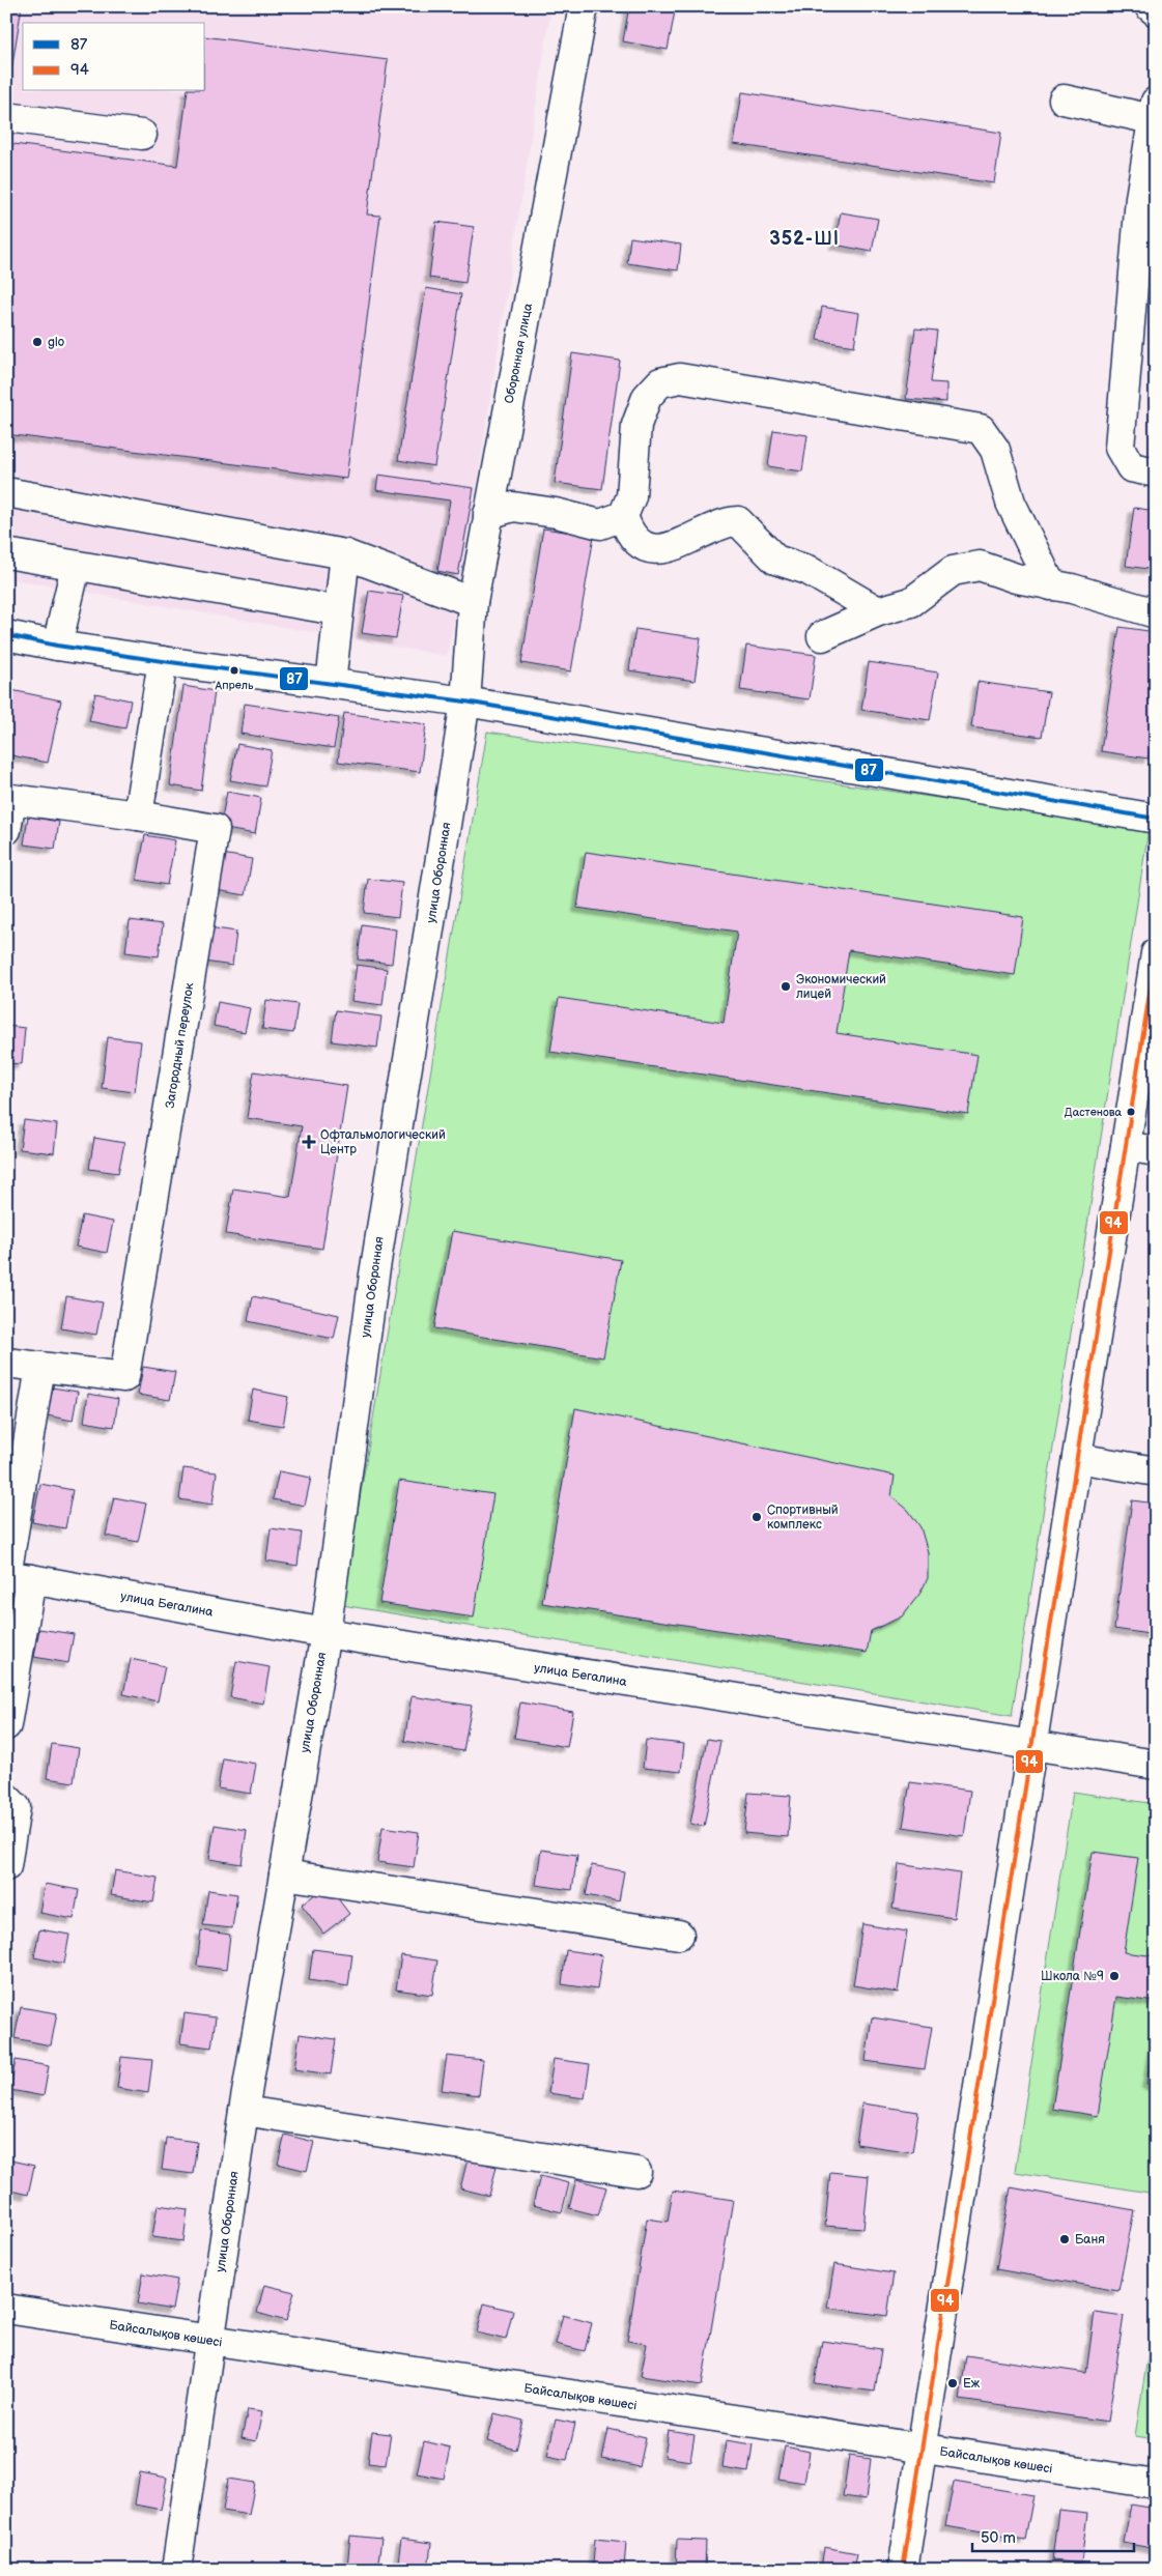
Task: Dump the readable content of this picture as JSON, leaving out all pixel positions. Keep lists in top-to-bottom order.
{
  "streets": {
    "street": [
      "Оборонная улица",
      "улица Оборонная",
      "Загородный переулок",
      "улица Бегалина",
      "Байсалықов көшесі"
    ]
  },
  "crossings": [
    ["Оборонная улица", "улица Оборонная"],
    ["улица Оборонная", "улица Бегалина"],
    ["улица Оборонная", "Байсалықов көшесі"]
  ],
  "districts": ["352-ШІ"],
  "places": {
    "other": [
      "glo",
      "Апрель",
      "Экономический лицей",
      "Дастенова",
      "Спортивный комплекс",
      "Школа №9",
      "Баня",
      "Еж"
    ],
    "health": ["Офтальмологический Центр"]
  },
  "lines": ["transit line 87", "transit line 94"],
  "legend": ["87", "94"],
  "scale_bar": "50 m"
}
